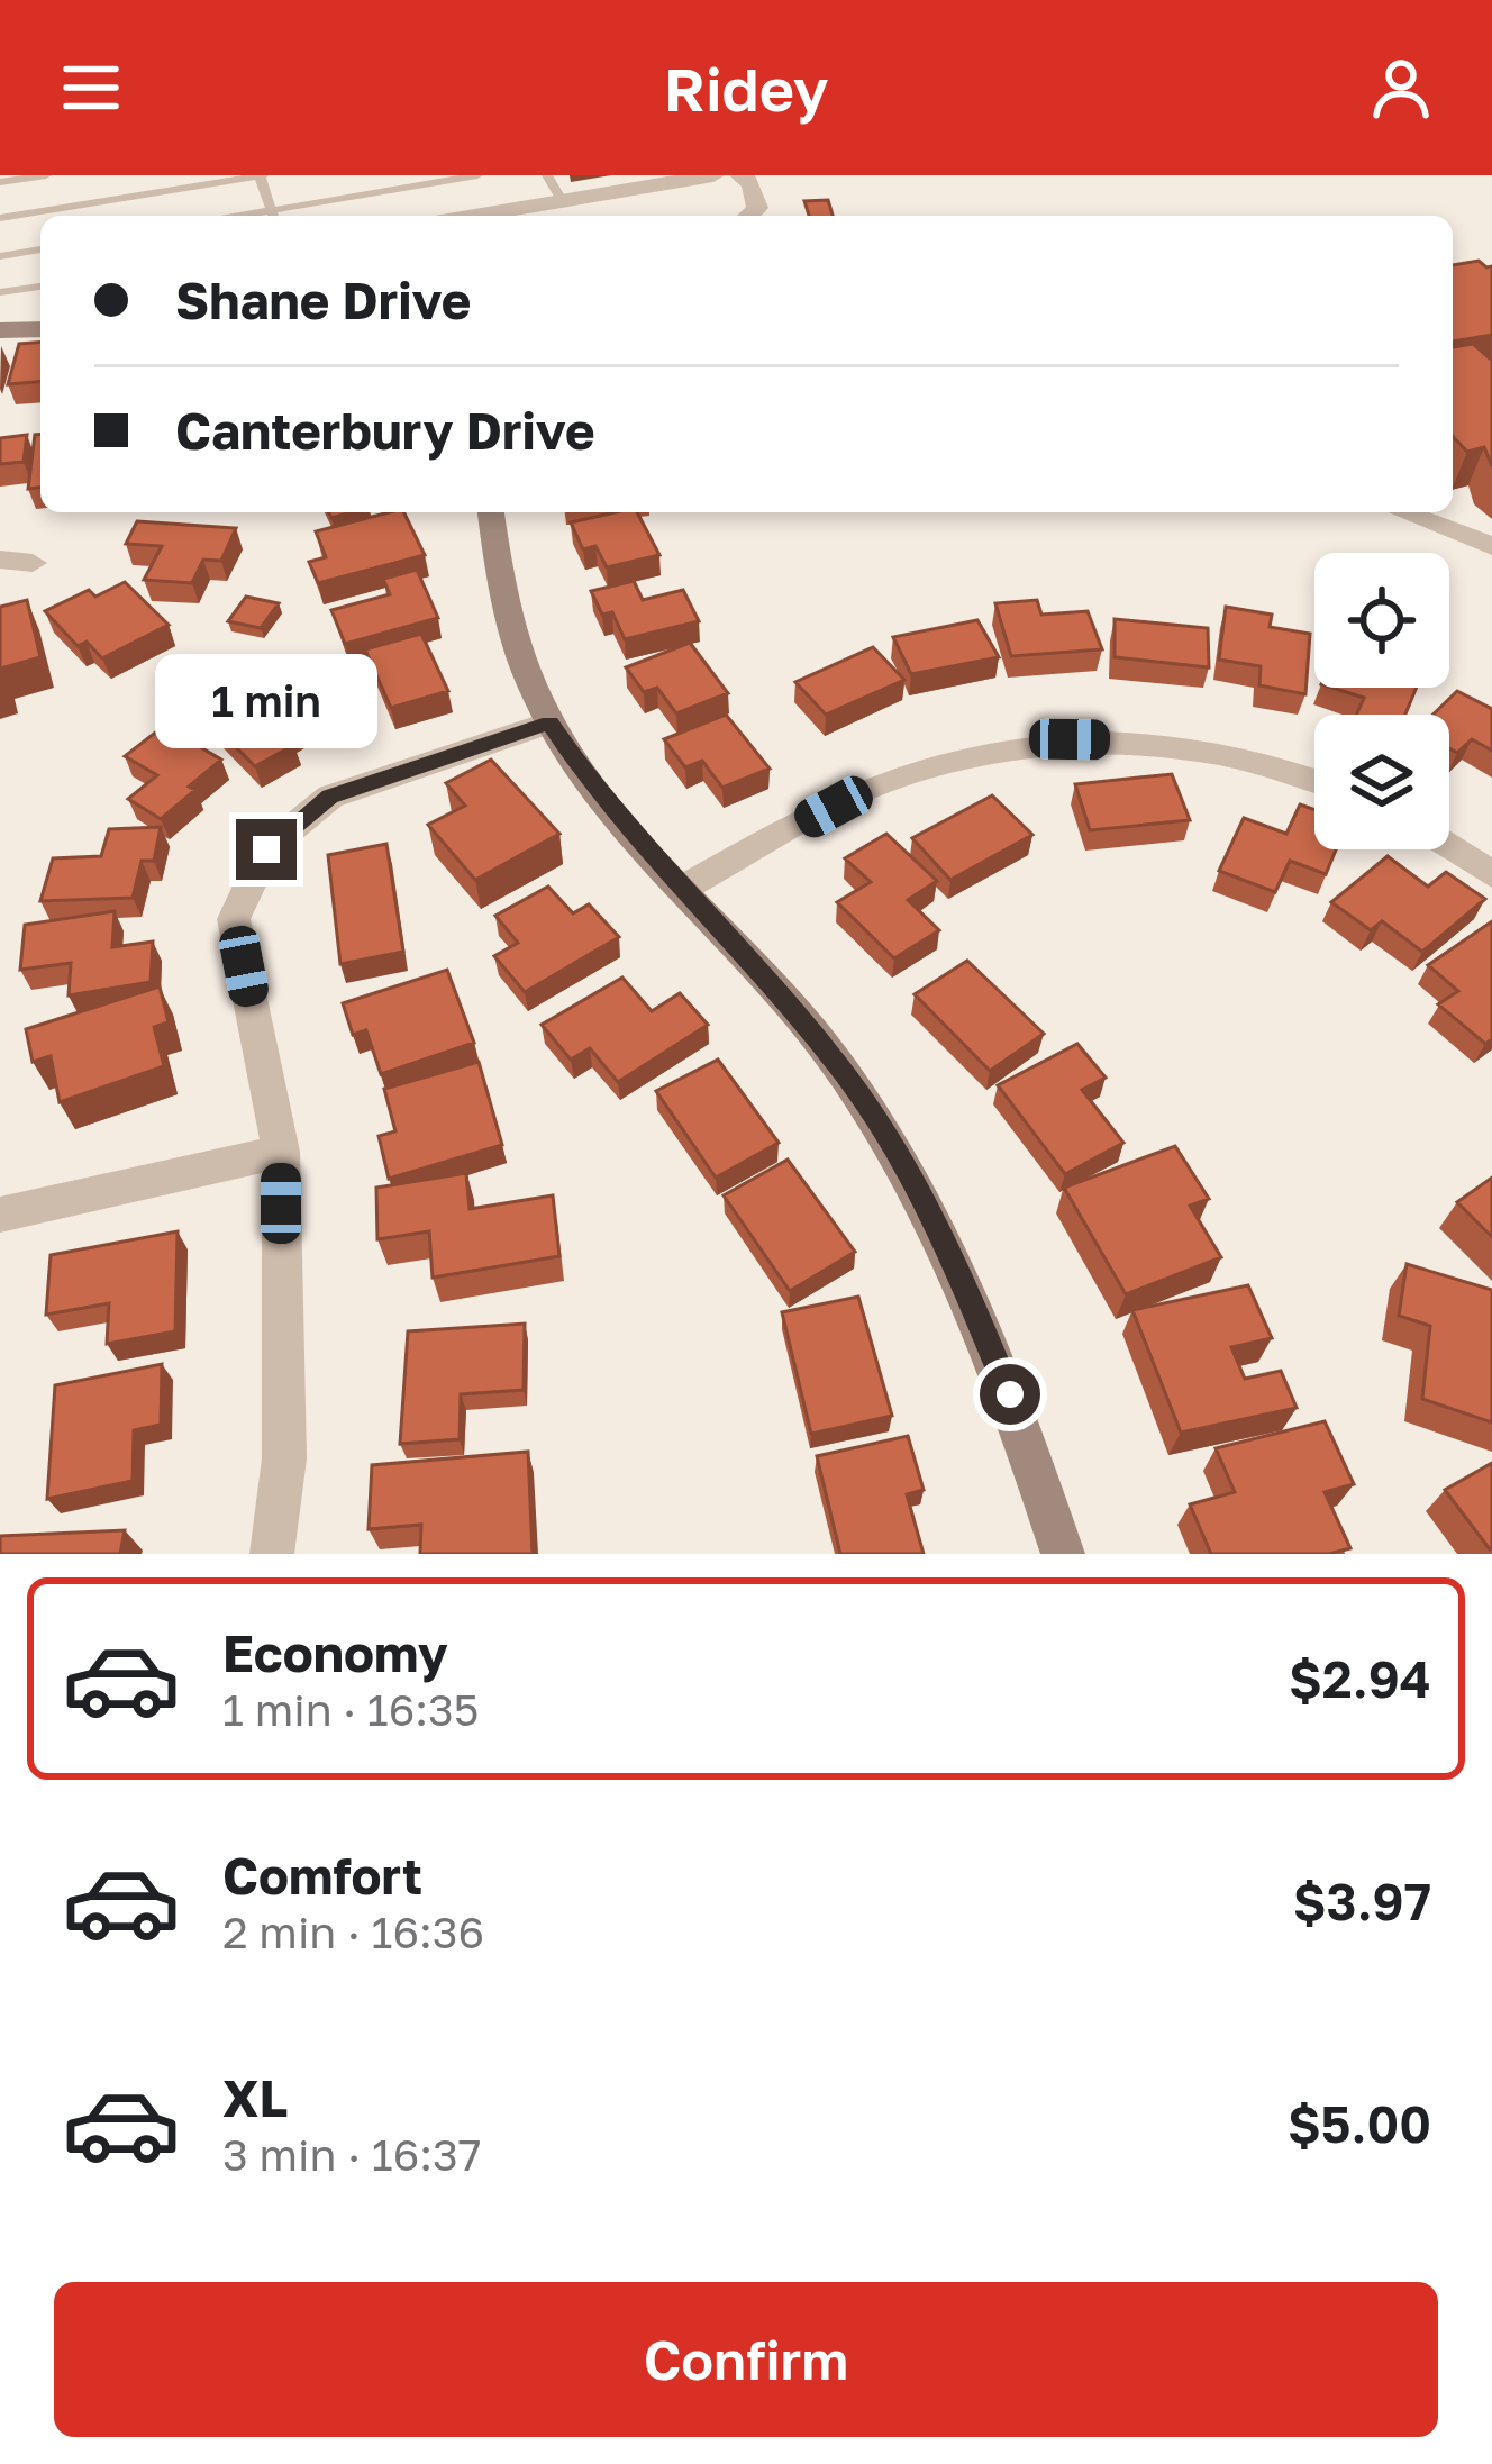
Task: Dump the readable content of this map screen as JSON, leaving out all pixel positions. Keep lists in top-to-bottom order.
{
  "page": {
    "header": "Ridey",
    "banner": ["Shane Drive", "Canterbury Drive"],
    "bubble": "1 min",
    "list": [
      {
        "name": "Economy",
        "note": "1 min · 16:35",
        "value": "$2.94"
      },
      {
        "name": "Comfort",
        "note": "2 min · 16:36",
        "value": "$3.97"
      },
      {
        "name": "XL",
        "note": "3 min · 16:37",
        "value": "$5.00"
      }
    ],
    "buttons": "Confirm"
  }
}
